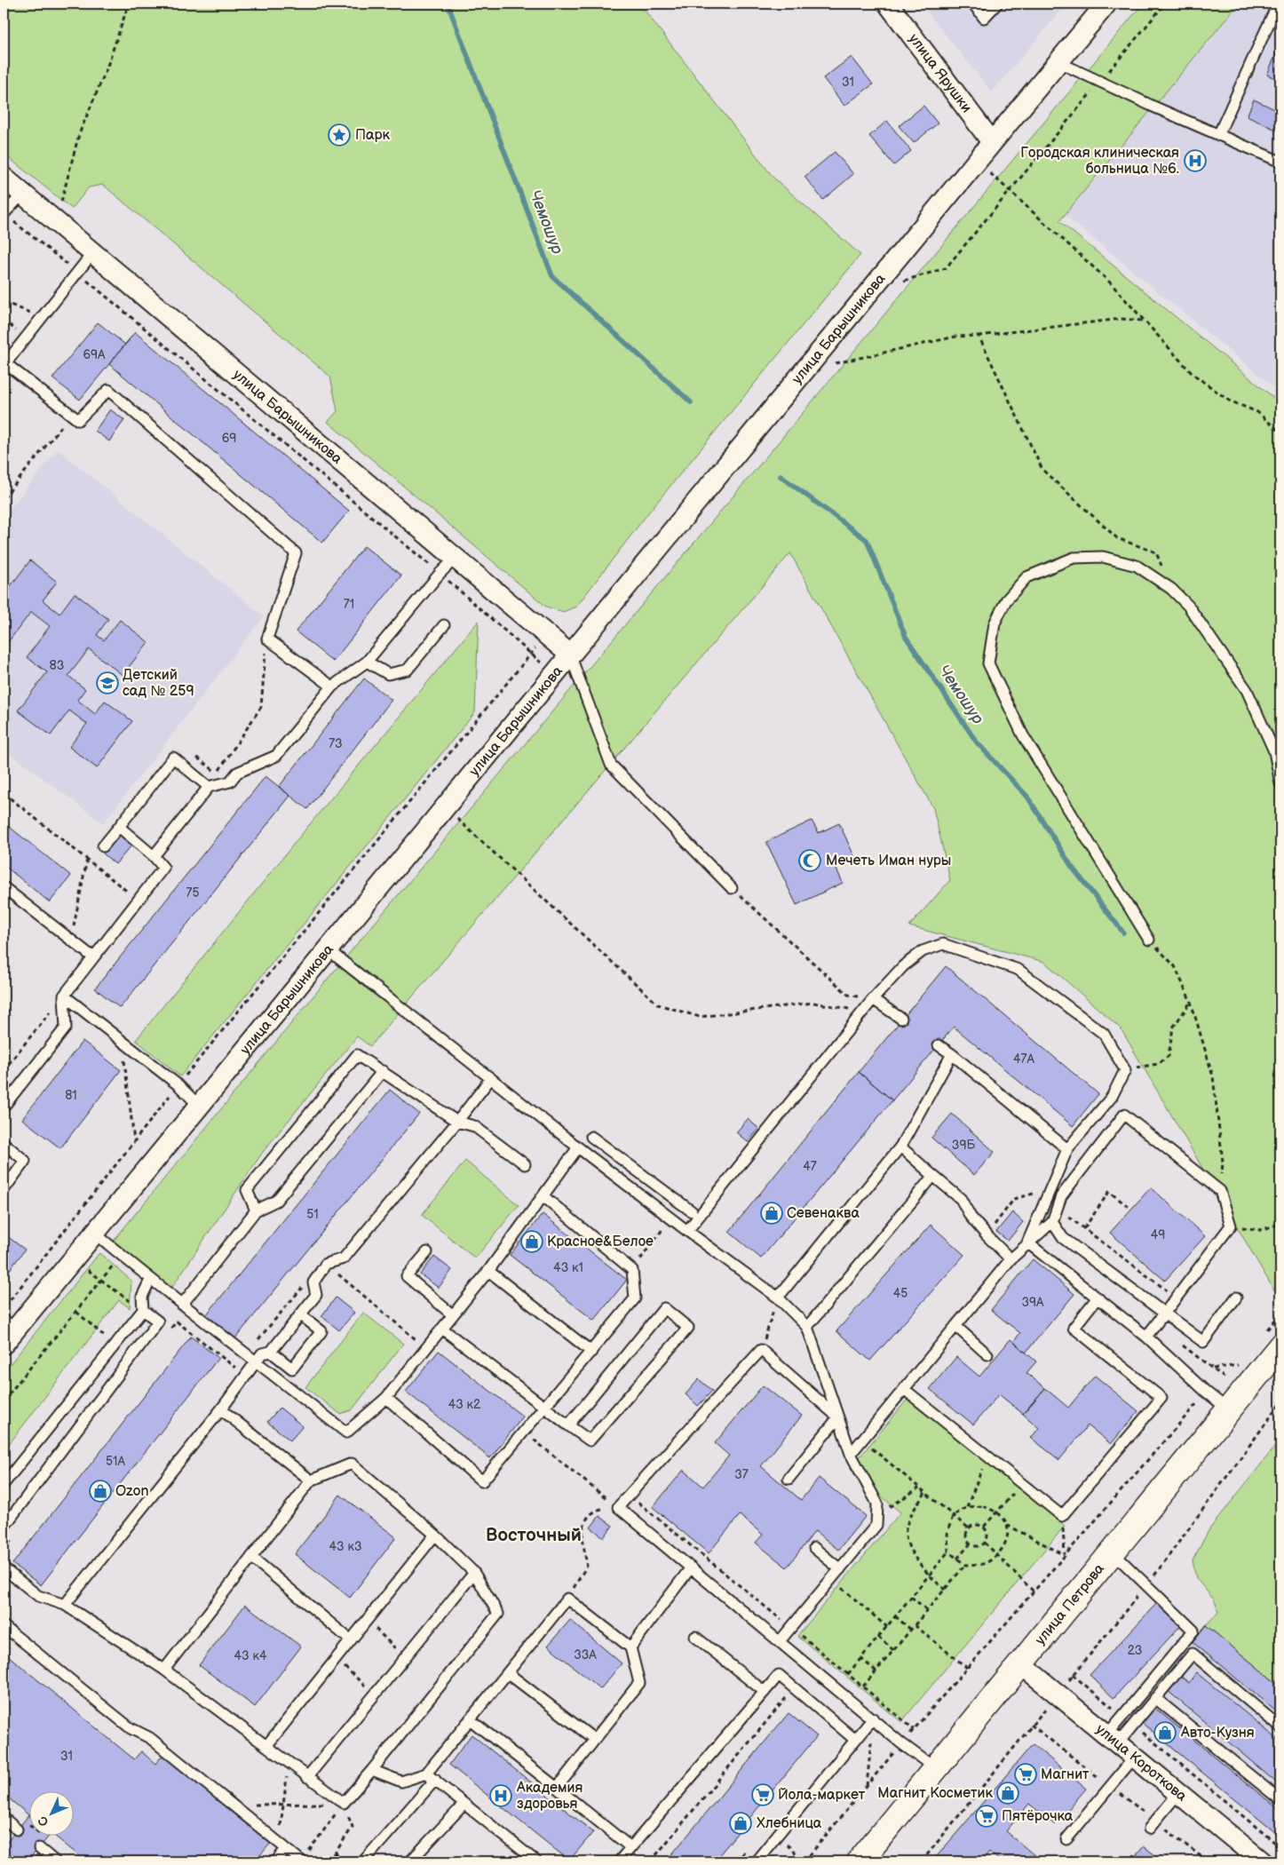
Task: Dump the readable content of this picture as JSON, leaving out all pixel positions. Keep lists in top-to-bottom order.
{
  "streets": {
    "main road": ["улица Петрова"],
    "street": ["улица Ярушки", "улица Барышникова", "улица Короткова"]
  },
  "crossings": [
    ["улица Ярушки", "улица Барышникова"],
    ["улица Петрова", "улица Короткова"]
  ],
  "districts": ["Восточный"],
  "water": ["Чемошур"],
  "places": {
    "place": ["Парк"],
    "hospital": ["Городская клиническая больница №6.", "Академия здоровья"],
    "school or university": ["Детский сад № 259"],
    "mosque": ["Мечеть Иман нуры"],
    "shop": [
      "Севенаква",
      "Красное&Белое",
      "Ozon",
      "Авто-Кузня",
      "Магнит Косметик",
      "Хлебница"
    ],
    "supermarket": ["Магнит", "Йола-маркет", "Пятёрочка"]
  },
  "house_numbers": [
    "31",
    "69А",
    "69",
    "71",
    "83",
    "73",
    "75",
    "47А",
    "81",
    "39Б",
    "47",
    "51",
    "49",
    "43 к1",
    "45",
    "39А",
    "43 к2",
    "51А",
    "37",
    "43 к3",
    "23",
    "33А",
    "43 к4",
    "31"
  ],
  "north": "bottom left"
}
